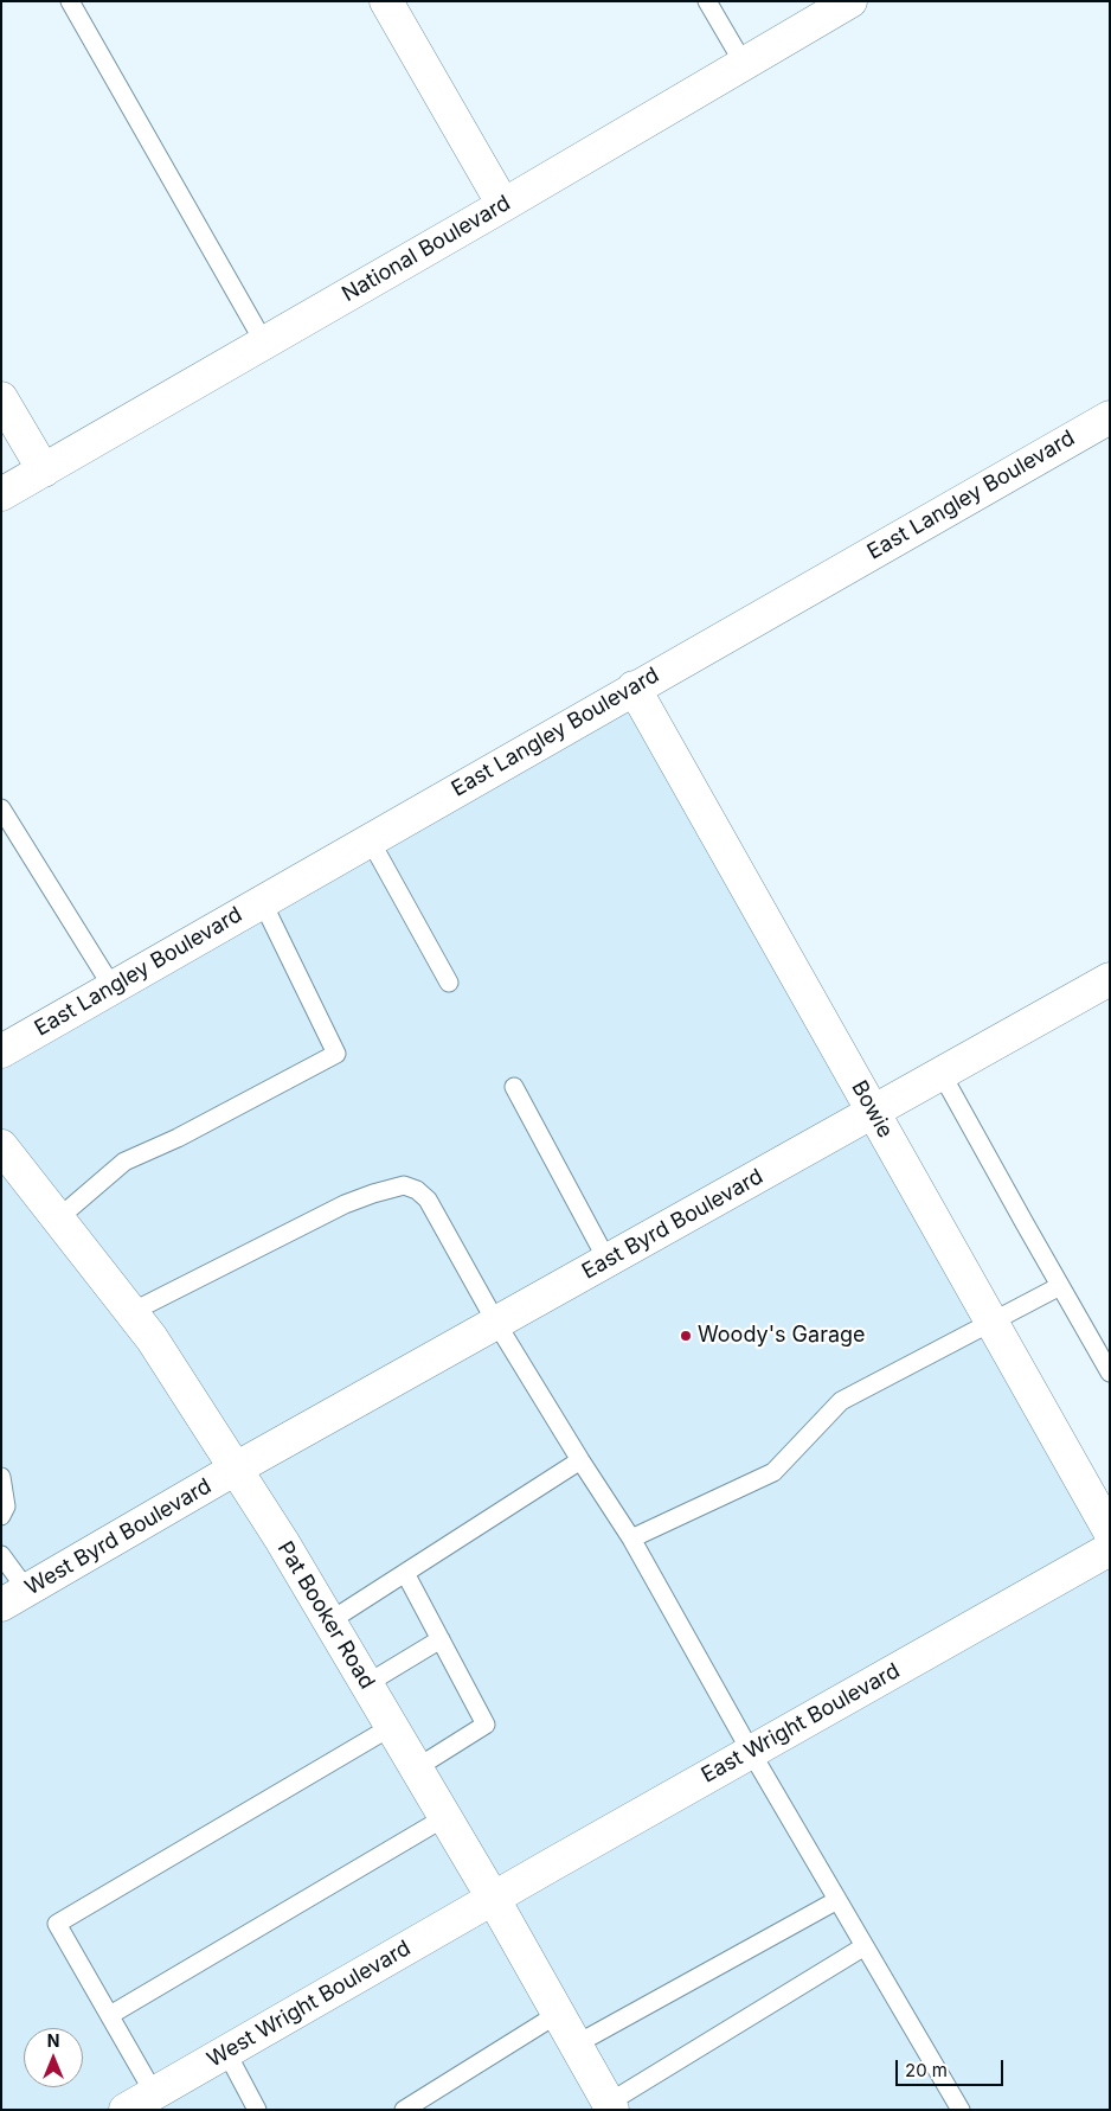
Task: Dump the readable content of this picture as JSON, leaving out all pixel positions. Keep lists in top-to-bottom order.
{
  "streets": {
    "street": [
      "National Boulevard",
      "East Langley Boulevard",
      "Bowie",
      "East Byrd Boulevard",
      "West Byrd Boulevard",
      "Pat Booker Road",
      "East Wright Boulevard",
      "West Wright Boulevard"
    ]
  },
  "crossings": [
    ["East Langley Boulevard", "Bowie"],
    ["Bowie", "East Byrd Boulevard"],
    ["East Byrd Boulevard", "West Byrd Boulevard"],
    ["East Byrd Boulevard", "Pat Booker Road"],
    ["West Byrd Boulevard", "Pat Booker Road"],
    ["Pat Booker Road", "East Wright Boulevard"],
    ["Pat Booker Road", "West Wright Boulevard"],
    ["East Wright Boulevard", "West Wright Boulevard"]
  ],
  "places": ["Woody's Garage"],
  "scale_bar": "20 m",
  "north": "top"
}
